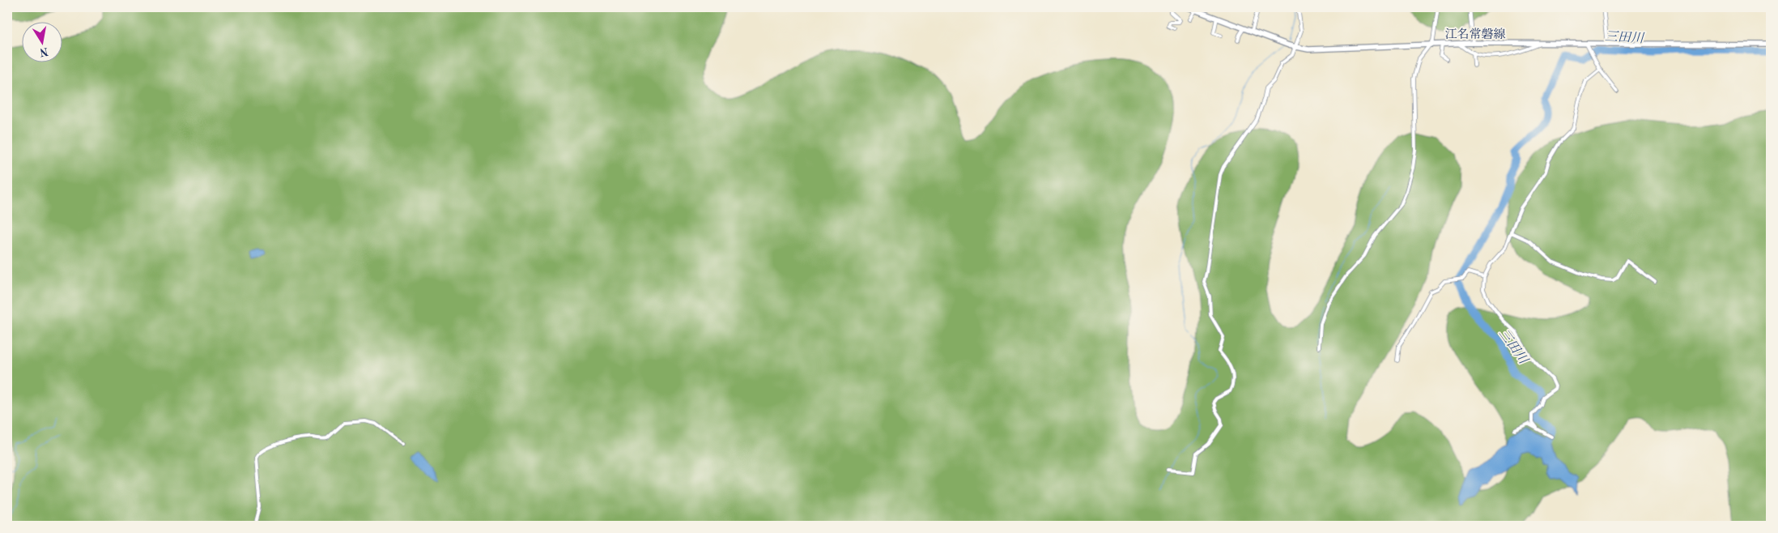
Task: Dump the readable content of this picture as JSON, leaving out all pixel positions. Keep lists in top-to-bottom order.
{
  "streets": {
    "main road": ["江名常磐線"]
  },
  "water": ["三田川"],
  "north": "bottom"
}
